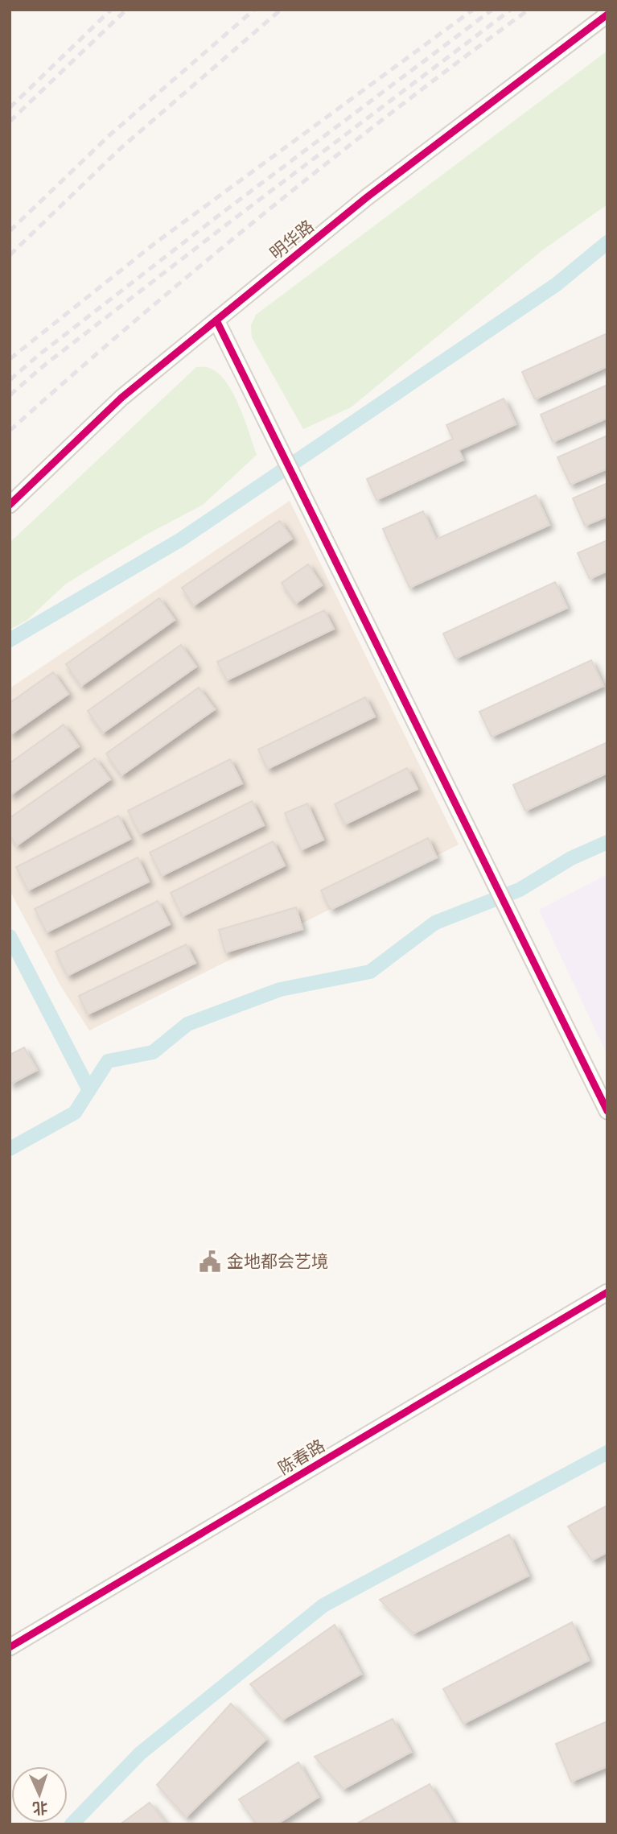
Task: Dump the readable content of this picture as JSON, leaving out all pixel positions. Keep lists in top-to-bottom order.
{
  "streets": {
    "street": ["明华路", "陈春路"]
  },
  "places": {
    "public building": ["金地都会艺境"]
  },
  "north": "bottom"
}
